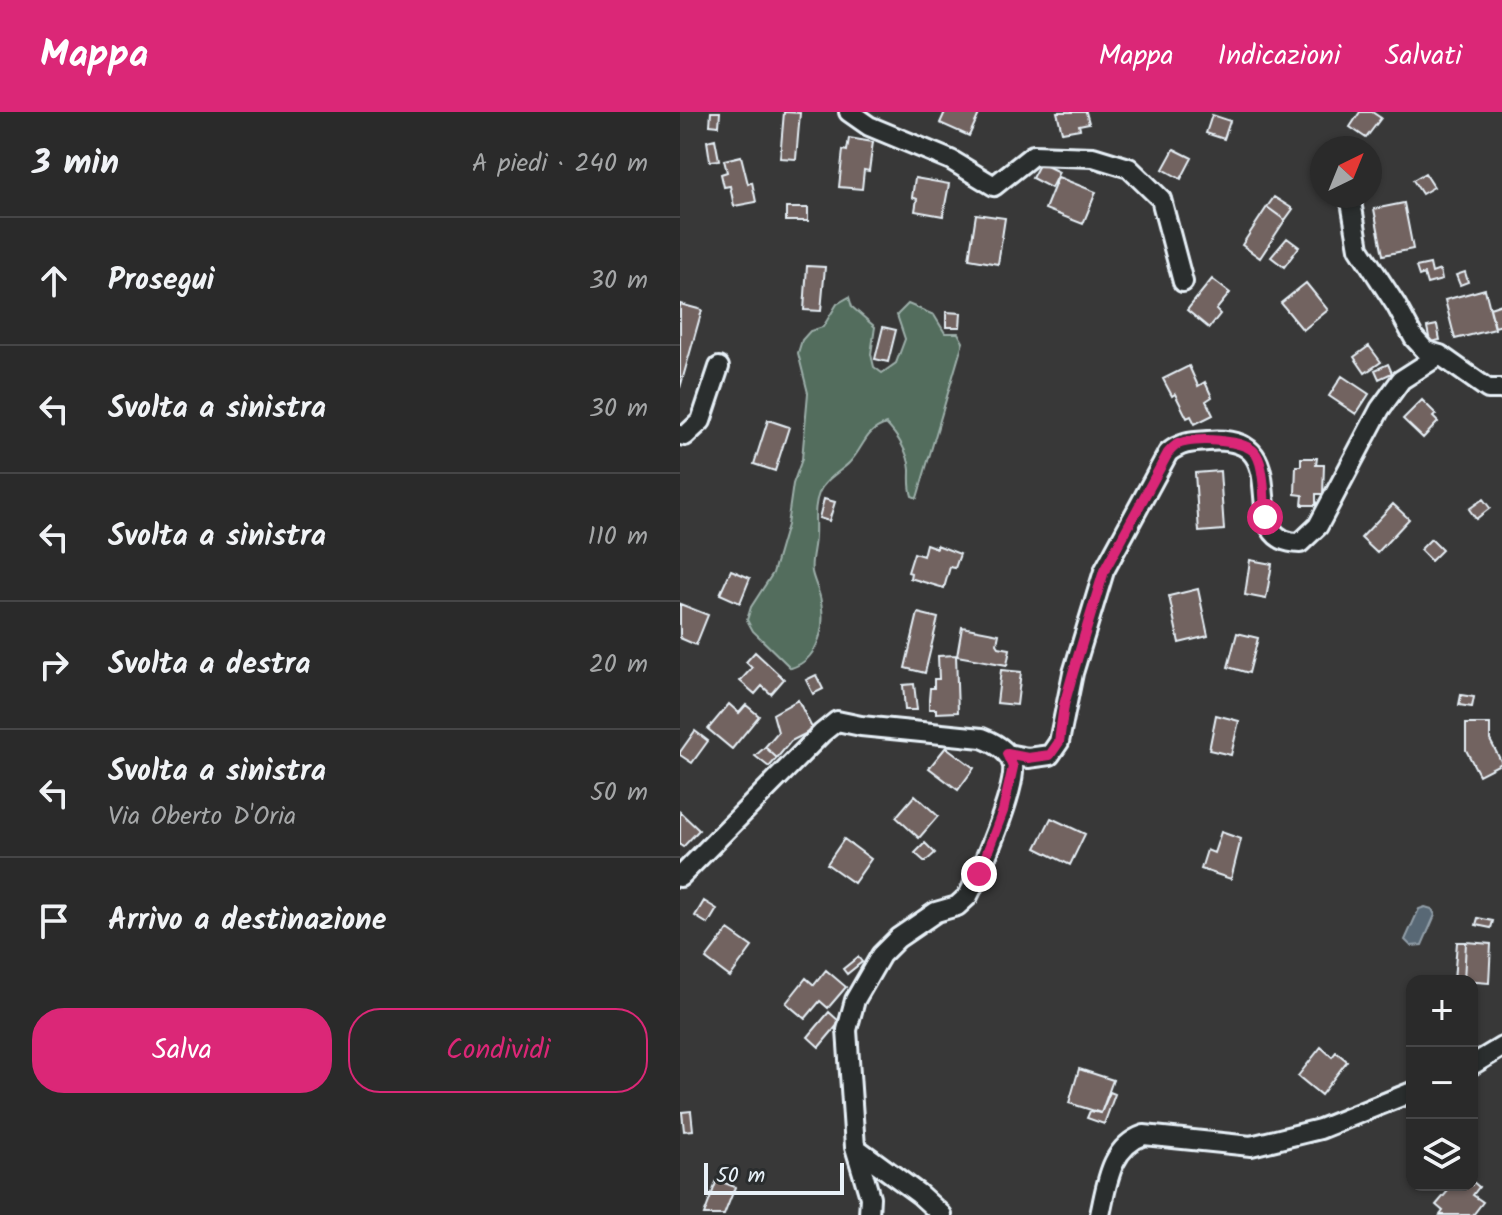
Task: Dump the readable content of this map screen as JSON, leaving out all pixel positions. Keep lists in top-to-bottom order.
{
  "scale_bar": "50 m",
  "north": "top right",
  "page": {
    "header": "Mappa",
    "nav": ["Mappa", "Indicazioni", "Salvati"],
    "heading": ["3 min", "A piedi · 240 m"],
    "list": [
      ["Prosegui", "30 m"],
      ["Svolta a sinistra", "30 m"],
      ["Svolta a sinistra", "110 m"],
      ["Svolta a destra", "20 m"],
      ["Svolta a sinistra", "Via Oberto D'Oria", "50 m"],
      "Arrivo a destinazione"
    ],
    "map_buttons": ["+", "−"],
    "buttons": ["Salva", "Condividi"],
    "scale": "50 m"
  }
}
